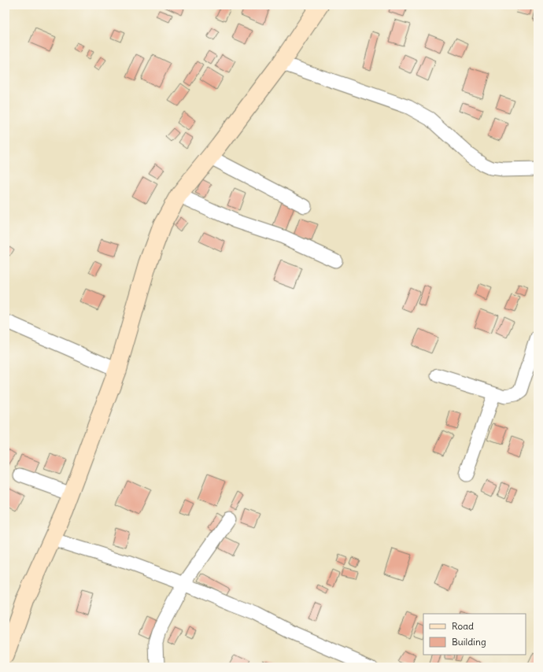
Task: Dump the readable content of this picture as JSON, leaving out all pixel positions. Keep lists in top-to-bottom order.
{
  "legend": ["Road", "Building"]
}
